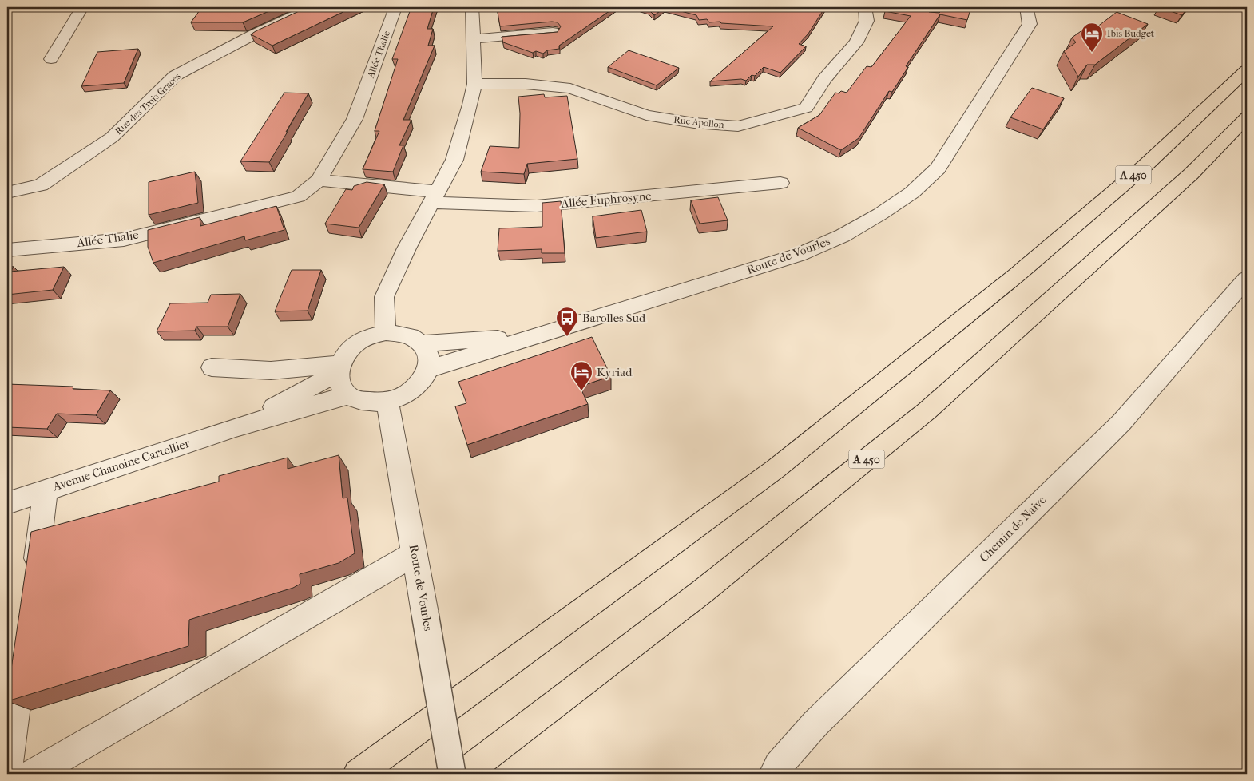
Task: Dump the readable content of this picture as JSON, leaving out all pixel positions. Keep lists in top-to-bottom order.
{
  "streets": {
    "highway": ["A 450"],
    "street": [
      "Allée Thalie",
      "Rue des Trois Graces",
      "Rue Apollon",
      "Allée Euphrosyne",
      "Route de Vourles",
      "Avenue Chanoine Cartellier",
      "Chemin de Naive"
    ]
  },
  "crossings": [
    ["Route de Vourles", "Avenue Chanoine Cartellier"]
  ],
  "places": {
    "hotel": ["Ibis Budget", "Kyriad"],
    "bus stop": ["Barolles Sud"]
  }
}
